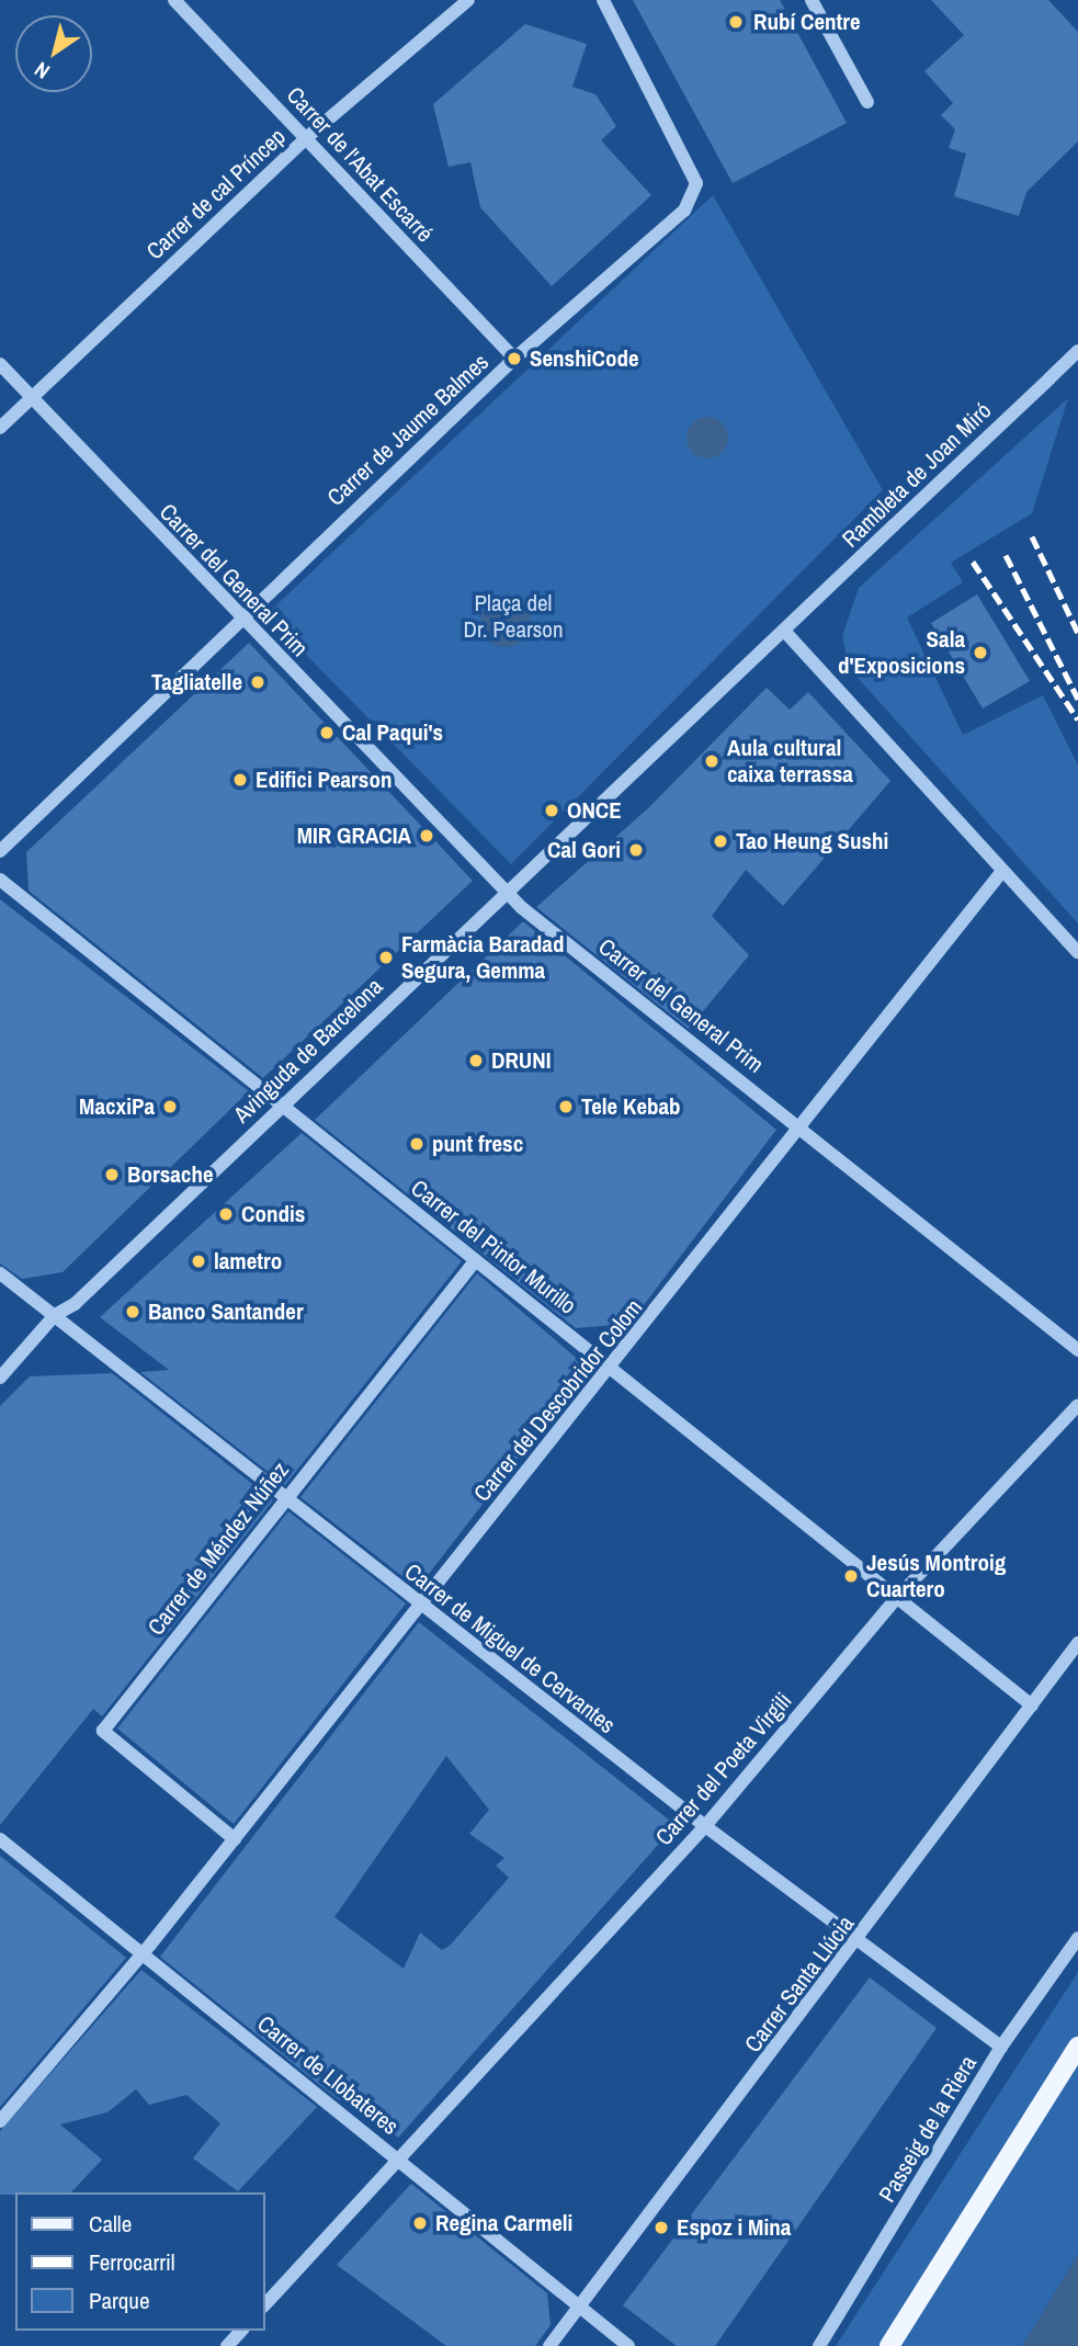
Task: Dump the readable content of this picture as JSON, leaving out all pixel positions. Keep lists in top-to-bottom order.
{
  "streets": {
    "street": [
      "Carrer de l'Abat Escarré",
      "Carrer de cal Príncep",
      "Carrer de Jaume Balmes",
      "Rambleta de Joan Miró",
      "Carrer del General Prim",
      "Avinguda de Barcelona",
      "Carrer del Pintor Murillo",
      "Carrer del Descobridor Colom",
      "Carrer de Méndez Núñez",
      "Carrer de Miguel de Cervantes",
      "Carrer del Poeta Virgili",
      "Carrer Santa Llúcia",
      "Carrer de Llobateres",
      "Passeig de la Riera"
    ]
  },
  "crossings": [
    ["Carrer de l'Abat Escarré", "Carrer de cal Príncep"],
    ["Carrer de l'Abat Escarré", "Carrer de Jaume Balmes"],
    ["Carrer de cal Príncep", "Carrer del General Prim"],
    ["Carrer de Jaume Balmes", "Carrer del General Prim"],
    ["Rambleta de Joan Miró", "Avinguda de Barcelona"],
    ["Carrer del General Prim", "Avinguda de Barcelona"],
    ["Carrer del General Prim", "Carrer del Descobridor Colom"],
    ["Avinguda de Barcelona", "Carrer del Pintor Murillo"],
    ["Avinguda de Barcelona", "Carrer de Miguel de Cervantes"],
    ["Carrer del Pintor Murillo", "Carrer del Descobridor Colom"],
    ["Carrer del Pintor Murillo", "Carrer de Méndez Núñez"],
    ["Carrer del Pintor Murillo", "Carrer del Poeta Virgili"],
    ["Carrer del Pintor Murillo", "Carrer Santa Llúcia"],
    ["Carrer del Descobridor Colom", "Carrer de Méndez Núñez"],
    ["Carrer del Descobridor Colom", "Carrer de Miguel de Cervantes"],
    ["Carrer del Descobridor Colom", "Carrer de Llobateres"],
    ["Carrer de Méndez Núñez", "Carrer de Miguel de Cervantes"],
    ["Carrer de Miguel de Cervantes", "Carrer del Poeta Virgili"],
    ["Carrer de Miguel de Cervantes", "Carrer Santa Llúcia"],
    ["Carrer de Miguel de Cervantes", "Passeig de la Riera"],
    ["Carrer del Poeta Virgili", "Carrer de Llobateres"],
    ["Carrer Santa Llúcia", "Carrer de Llobateres"]
  ],
  "parks": ["Plaça del Dr. Pearson"],
  "places": [
    "Rubí Centre",
    "SenshiCode",
    "Sala d'Exposicions",
    "Tagliatelle",
    "Cal Paqui's",
    "Aula cultural caixa terrassa",
    "Edifici Pearson",
    "ONCE",
    "MIR GRACIA",
    "Tao Heung Sushi",
    "Cal Gori",
    "Farmàcia Baradad Segura, Gemma",
    "DRUNI",
    "MacxiPa",
    "Tele Kebab",
    "punt fresc",
    "Borsache",
    "Condis",
    "lametro",
    "Banco Santander",
    "Jesús Montroig Cuartero",
    "Regina Carmeli",
    "Espoz i Mina"
  ],
  "legend": ["Calle", "Ferrocarril", "Parque"],
  "north": "bottom left"
}
